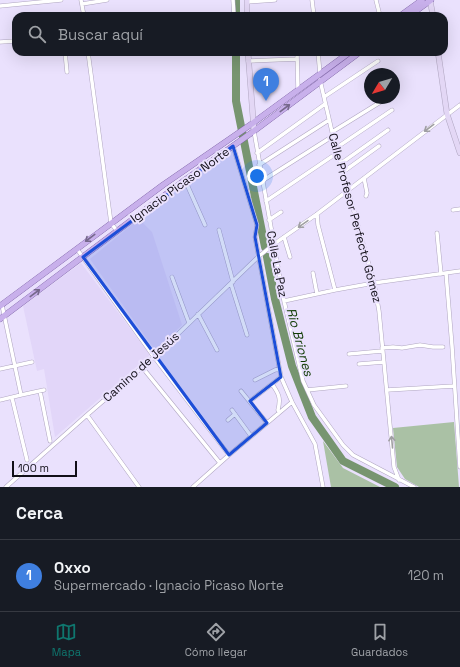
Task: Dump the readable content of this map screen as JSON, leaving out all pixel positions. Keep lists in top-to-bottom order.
{
  "streets": {
    "main road": ["Ignacio Picaso Norte"],
    "street": ["Calle Profesor Perfecto Gómez", "Calle La Paz", "Camino de Jesús"]
  },
  "crossings": [
    ["Ignacio Picaso Norte", "Calle Profesor Perfecto Gómez"],
    ["Ignacio Picaso Norte", "Calle La Paz"],
    ["Calle Profesor Perfecto Gómez", "Calle La Paz"],
    ["Calle Profesor Perfecto Gómez", "Camino de Jesús"],
    ["Calle La Paz", "Camino de Jesús"]
  ],
  "water": ["Rio Briones"],
  "scale_bar": "100 m",
  "north": "bottom left",
  "page": {
    "search": "Buscar aquí",
    "pins": "1",
    "scale": "100 m",
    "heading": "Cerca",
    "list": [
      {
        "mark": "1",
        "name": "Oxxo",
        "note": "Supermercado · Ignacio Picaso Norte",
        "value": "120 m"
      }
    ],
    "nav": ["Mapa", "Cómo llegar", "Guardados"]
  }
}
